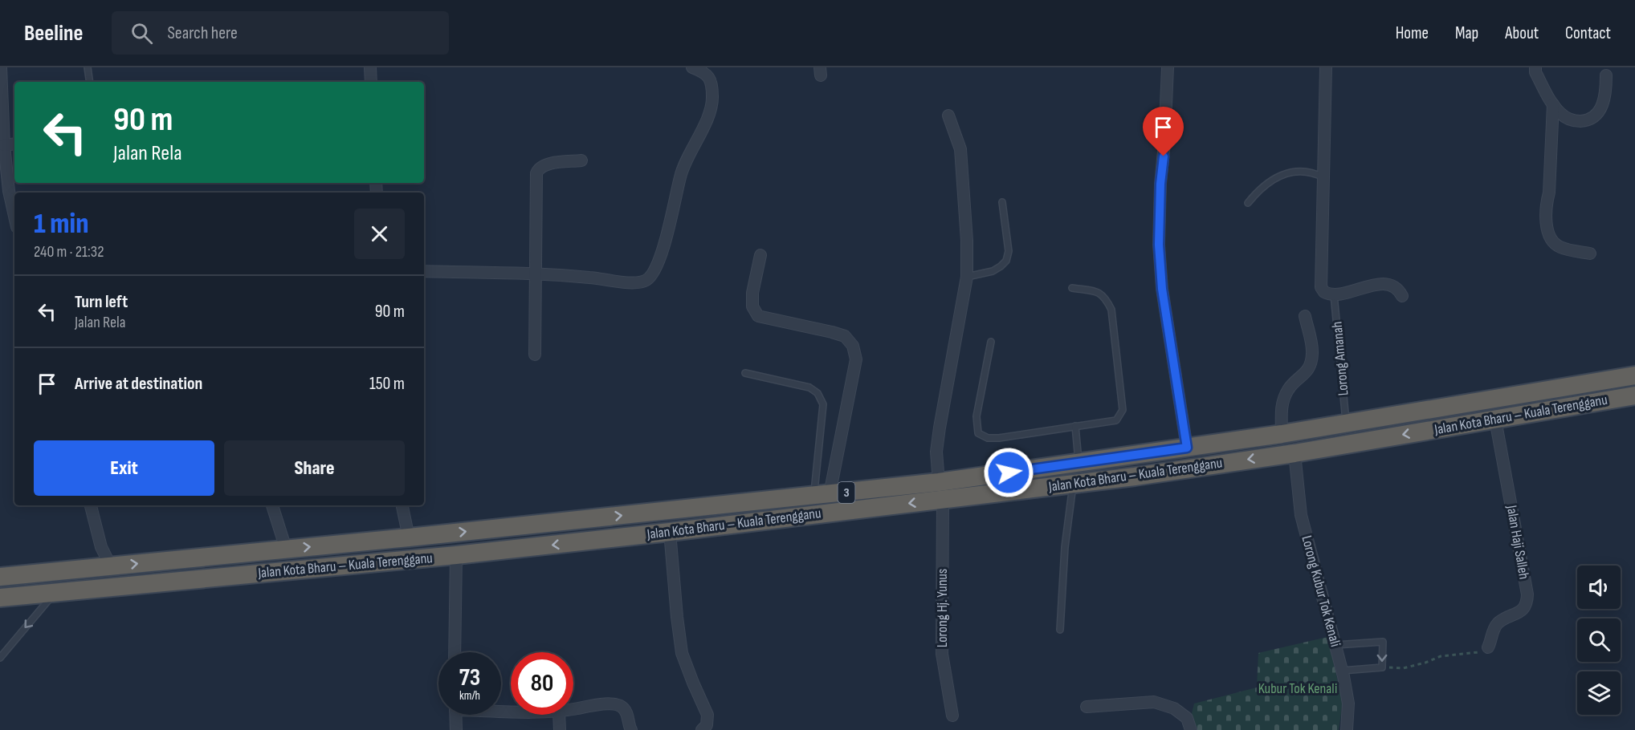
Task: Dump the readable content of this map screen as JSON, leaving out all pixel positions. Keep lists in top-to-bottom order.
{
  "streets": {
    "highway": ["Jalan Kota Bharu – Kuala Terengganu", "3"],
    "street": ["Jalan Haji Salleh", "Lorong Kubur Tok Kenali", "Lorong Hj. Yunus"],
    "lane": ["Lorong Amanah"]
  },
  "crossings": [
    ["Lorong Amanah", "Jalan Kota Bharu – Kuala Terengganu"],
    ["Jalan Kota Bharu – Kuala Terengganu", "Jalan Haji Salleh"],
    ["Jalan Kota Bharu – Kuala Terengganu", "Lorong Kubur Tok Kenali"],
    ["Jalan Kota Bharu – Kuala Terengganu", "Lorong Hj. Yunus"]
  ],
  "parks": ["Kubur Tok Kenali"],
  "page": {
    "header": "Beeline",
    "search": "Search here",
    "nav": [
      "Home",
      "Map",
      "About",
      "Contact"
    ],
    "turn": ["90 m", "Jalan Rela"],
    "heading": ["1 min", "240 m · 21:32"],
    "list": [
      {
        "name": "Turn left",
        "note": "Jalan Rela",
        "value": "90 m"
      },
      {
        "name": "Arrive at destination",
        "value": "150 m"
      }
    ],
    "buttons": ["Exit", "Share"],
    "speed": "73 km/h",
    "limit": "80"
  }
}
